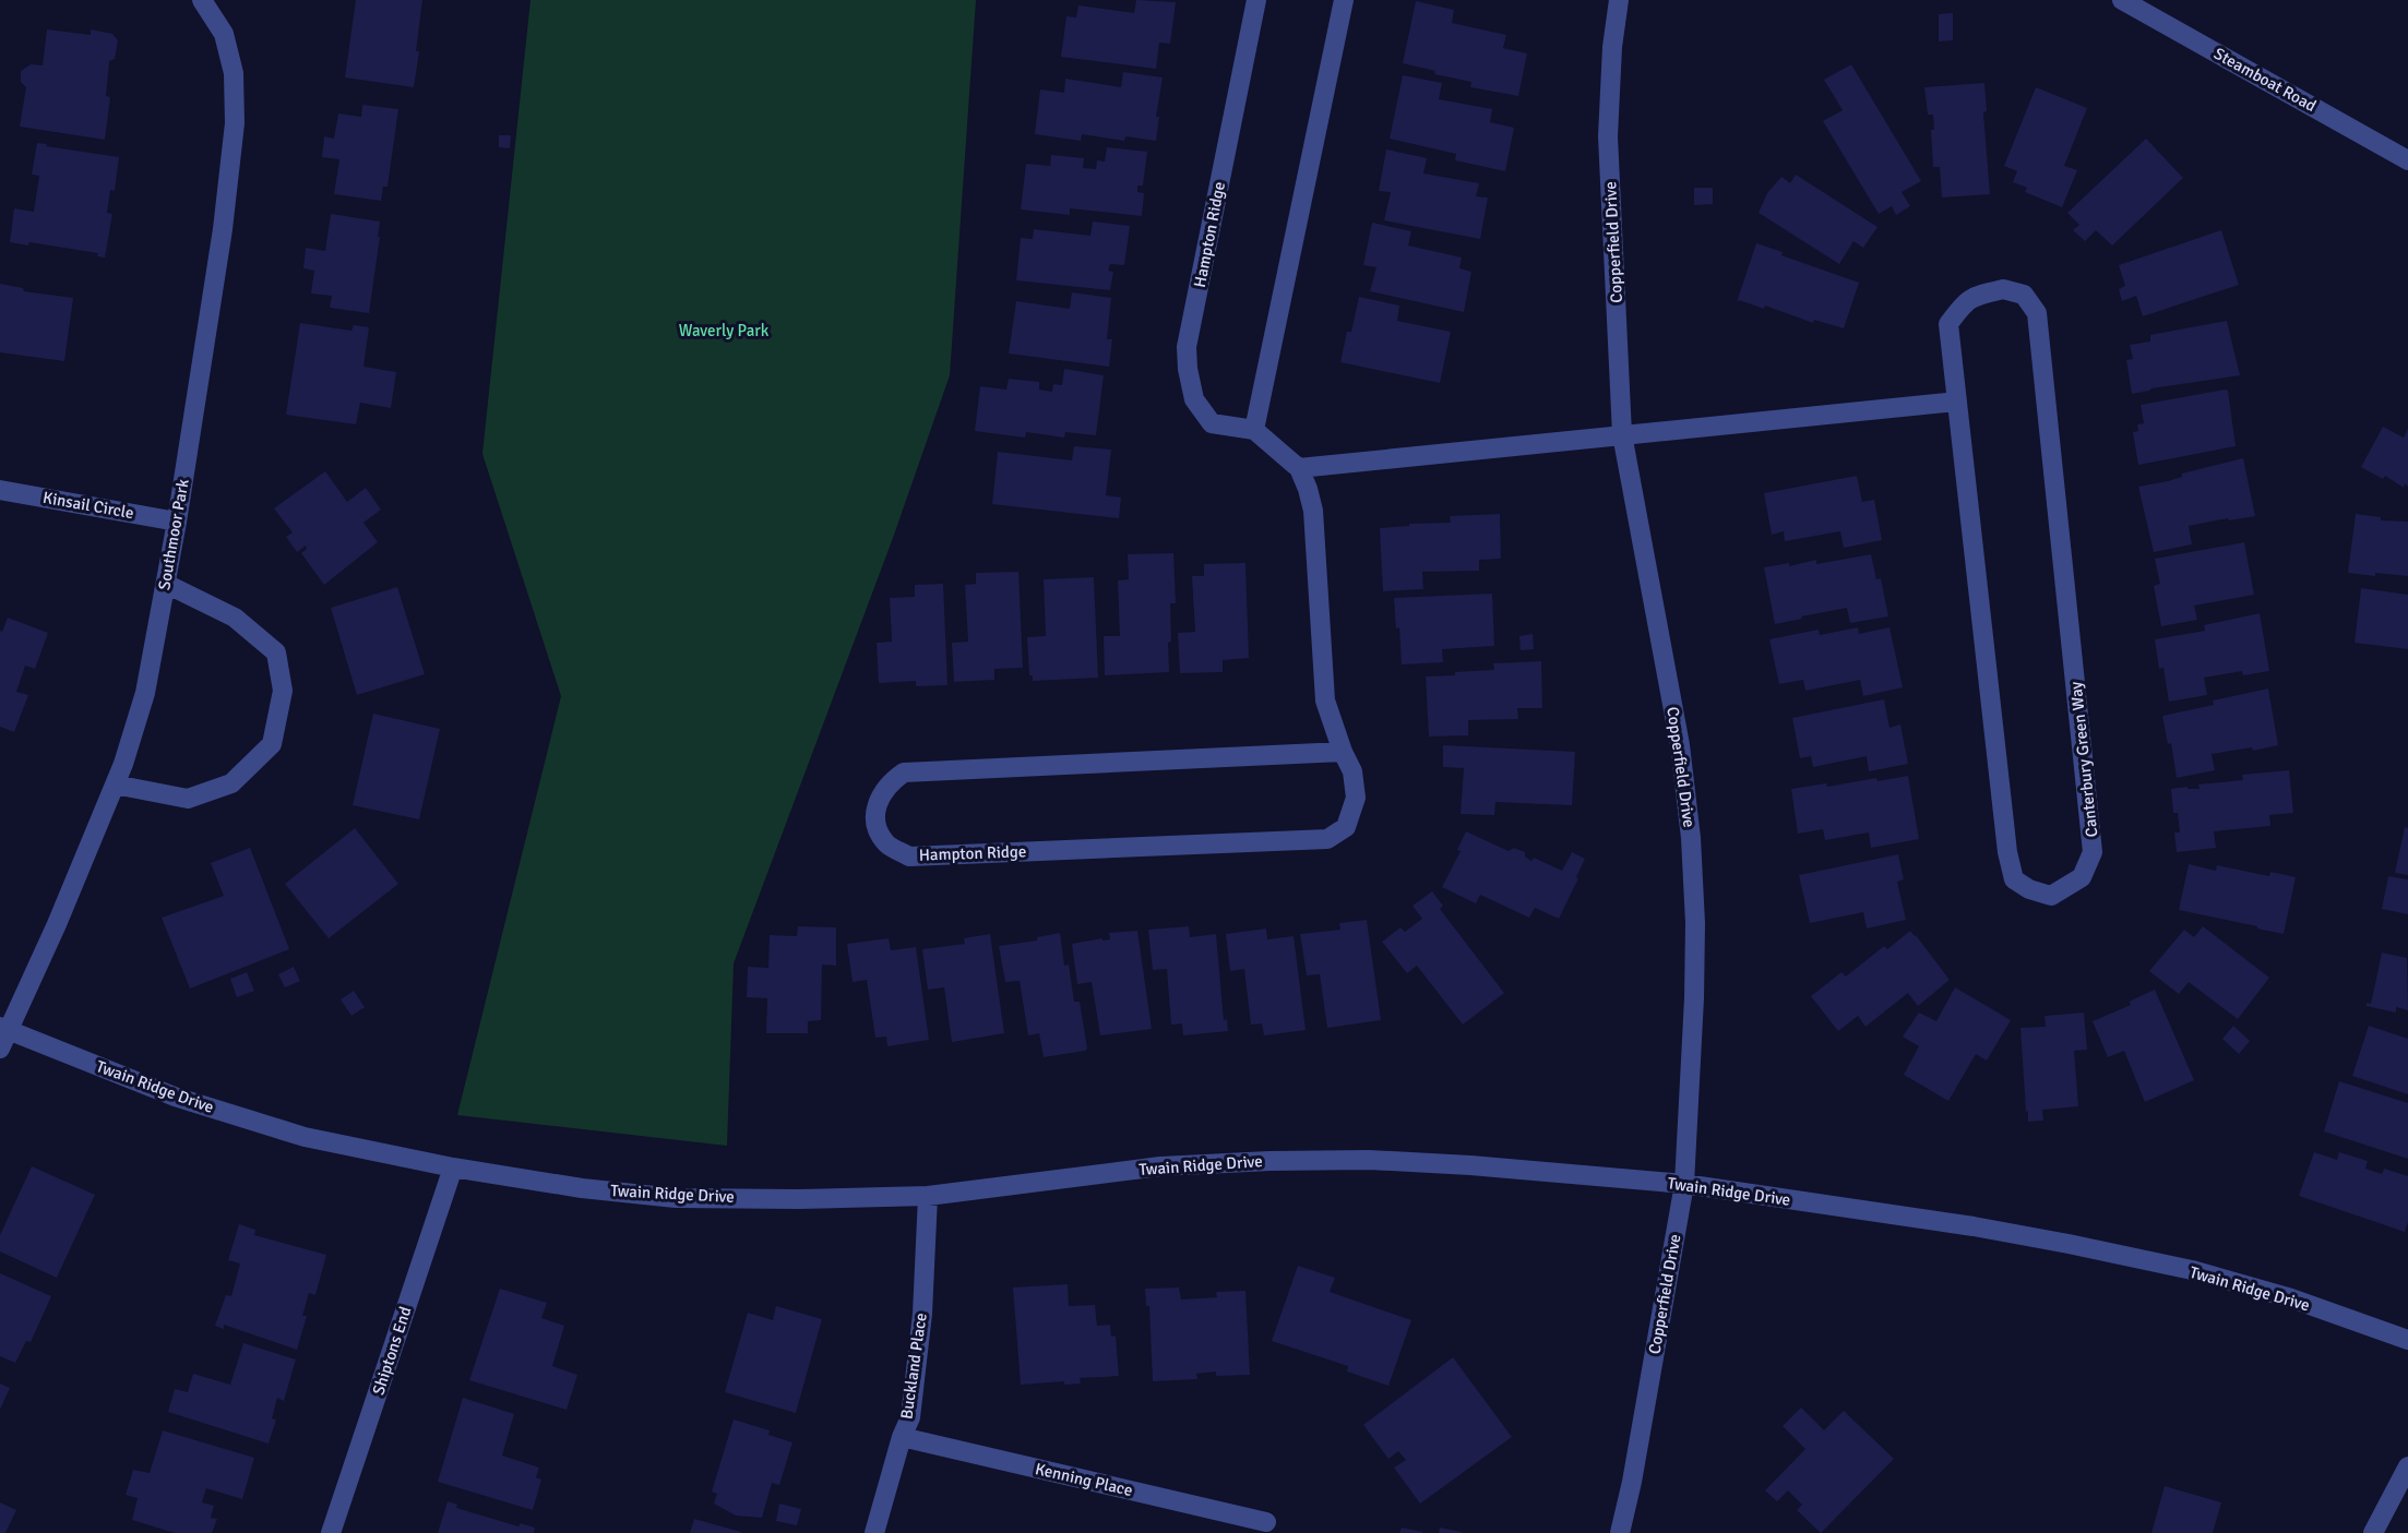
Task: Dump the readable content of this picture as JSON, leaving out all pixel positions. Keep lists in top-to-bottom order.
{
  "streets": {
    "street": [
      "Steamboat Road",
      "Hampton Ridge",
      "Copperfield Drive",
      "Kinsail Circle",
      "Southmoor Park",
      "Canterbury Green Way",
      "Twain Ridge Drive",
      "Shiptons End",
      "Buckland Place",
      "Kenning Place"
    ]
  },
  "crossings": [
    ["Copperfield Drive", "Twain Ridge Drive"],
    ["Kinsail Circle", "Southmoor Park"],
    ["Southmoor Park", "Twain Ridge Drive"],
    ["Twain Ridge Drive", "Shiptons End"],
    ["Twain Ridge Drive", "Buckland Place"],
    ["Buckland Place", "Kenning Place"]
  ],
  "parks": ["Waverly Park"]
}
